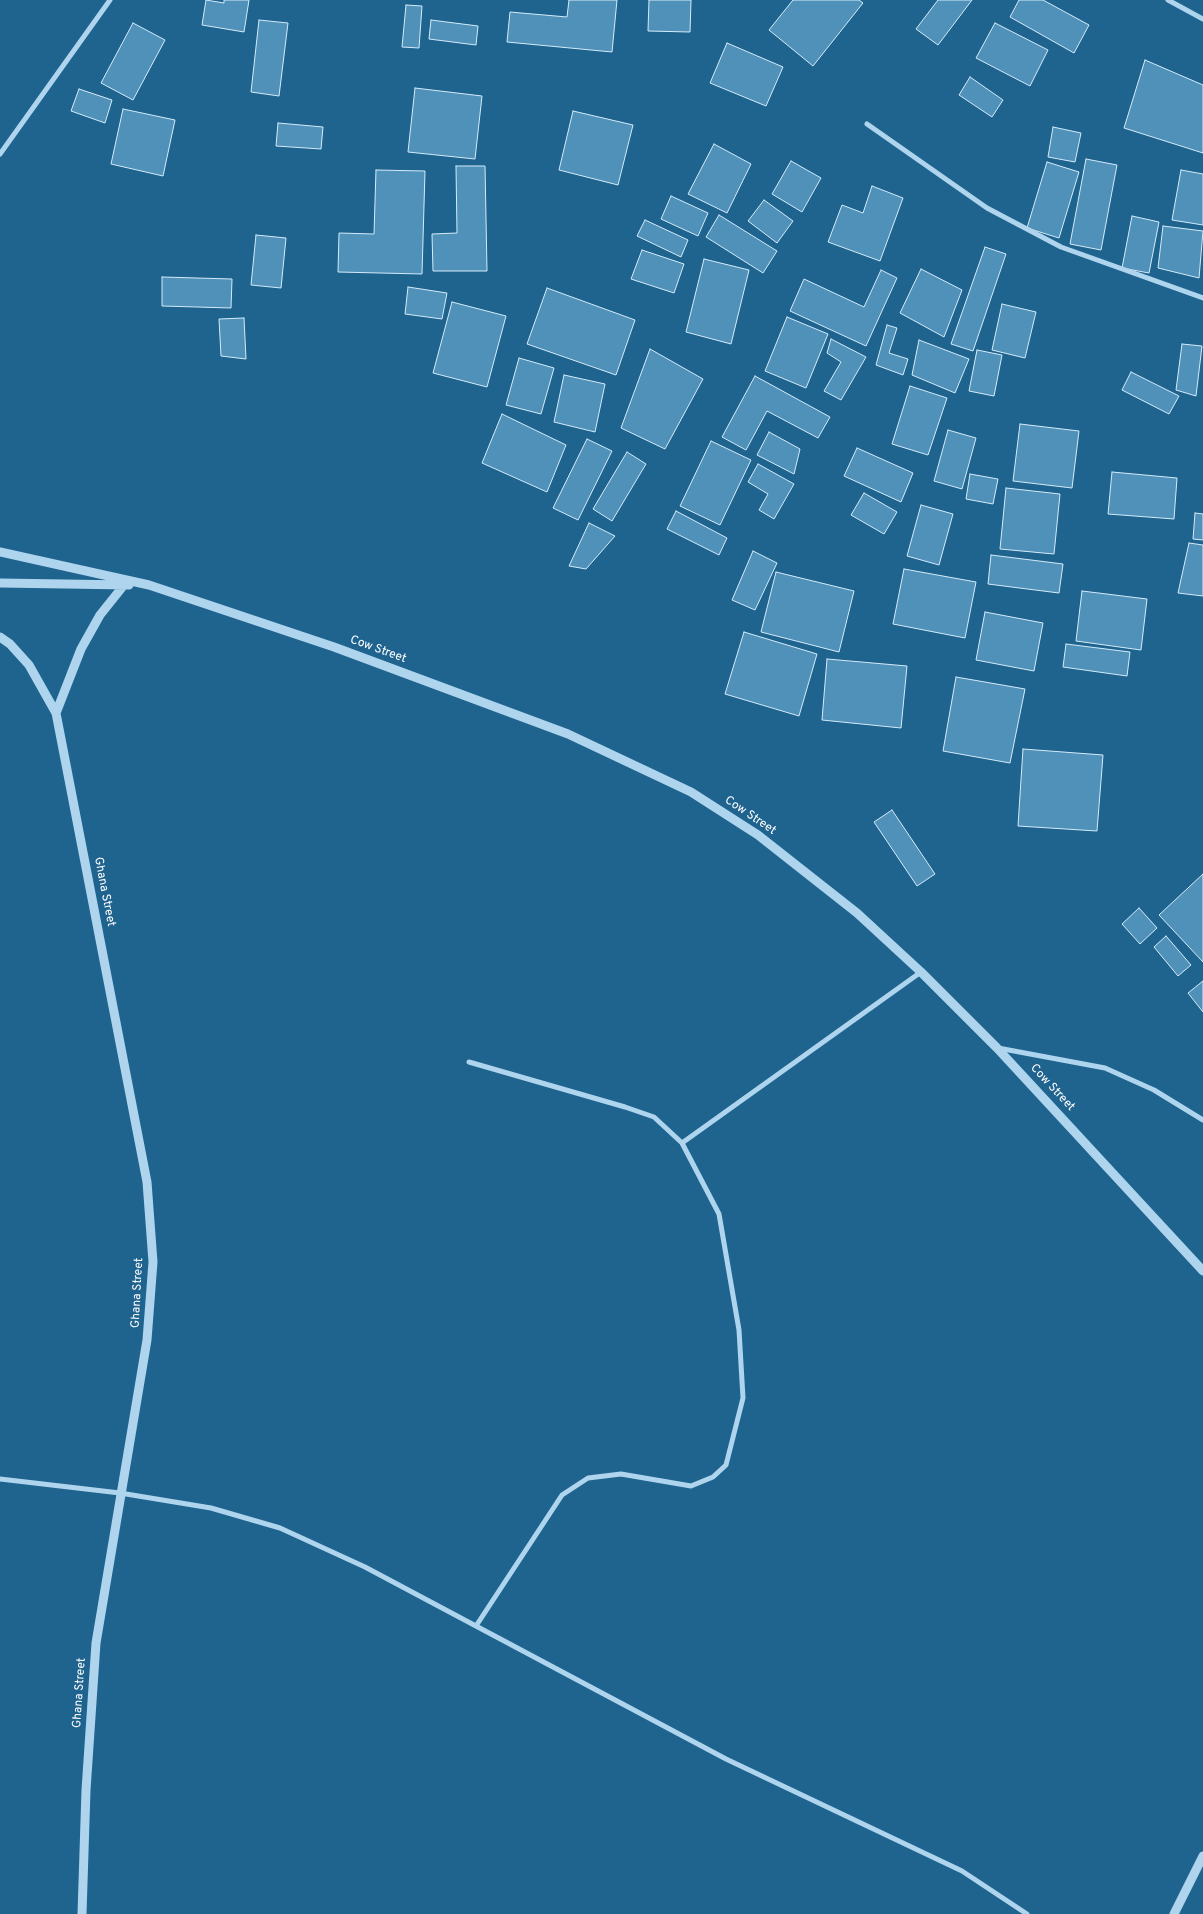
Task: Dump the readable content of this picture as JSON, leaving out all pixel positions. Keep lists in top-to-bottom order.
{
  "streets": {
    "street": ["Cow Street", "Ghana Street"]
  }
}
